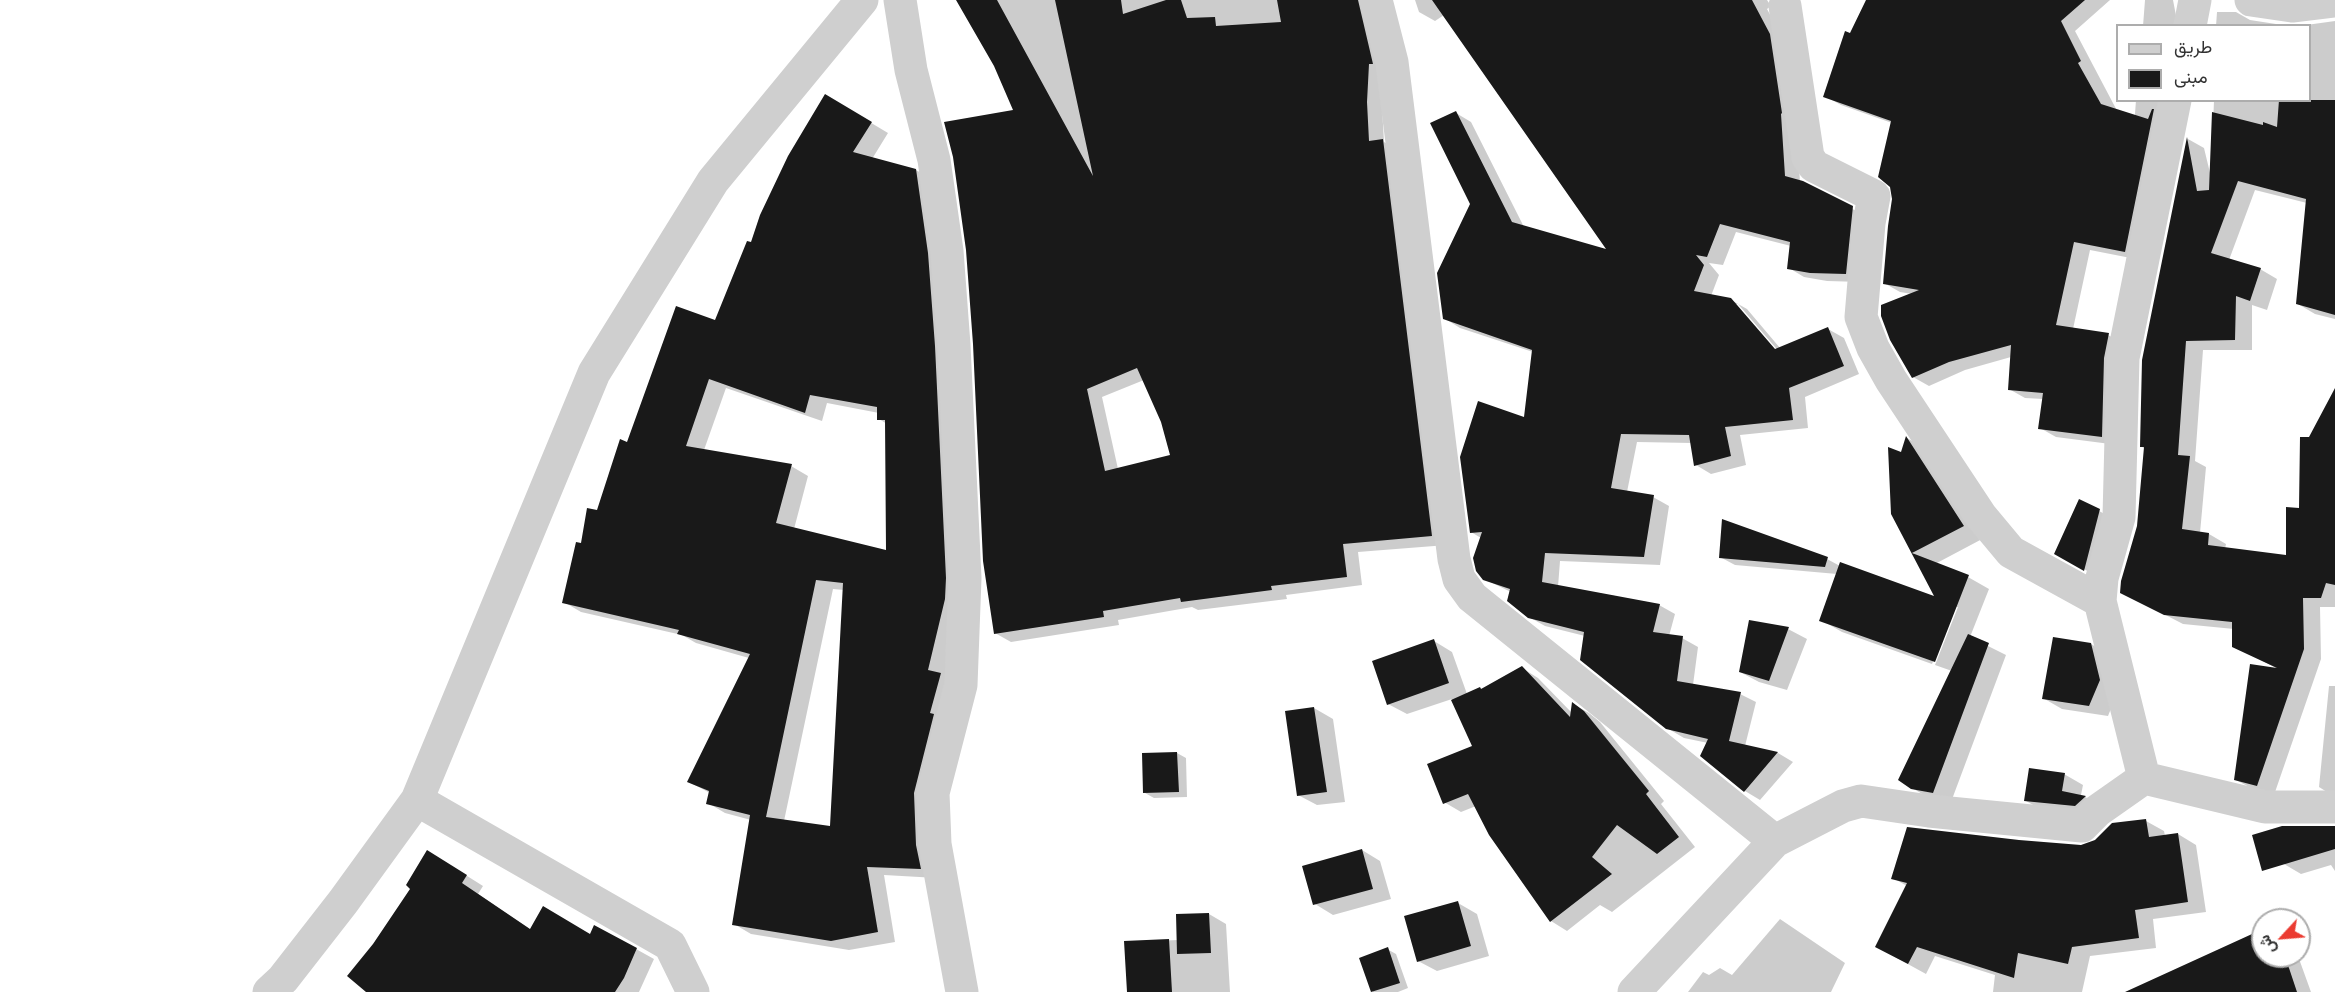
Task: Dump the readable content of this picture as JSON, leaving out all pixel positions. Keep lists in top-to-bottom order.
{
  "legend": ["طريق", "مبنى"],
  "north": "bottom left"
}
